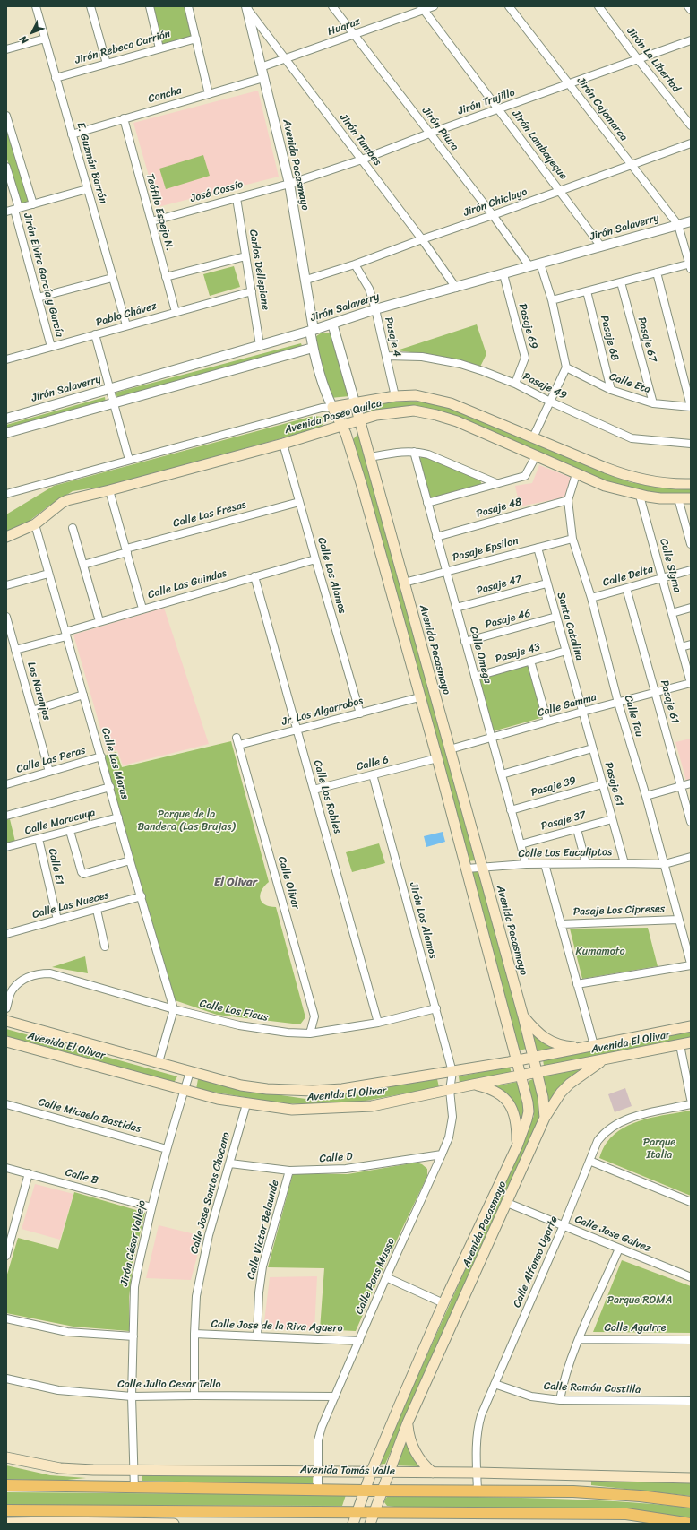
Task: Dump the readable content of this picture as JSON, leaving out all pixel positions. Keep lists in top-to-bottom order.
{
  "streets": {
    "main road": [
      "Avenida Pacasmayo",
      "Avenida Paseo Quilca",
      "Avenida El Olivar",
      "Avenida Tomás Valle"
    ],
    "street": [
      "Huaraz",
      "Jirón Rebeca Carrión",
      "Jirón La Libertad",
      "Concha",
      "Jirón Trujillo",
      "Jirón Cajamarca",
      "Jirón Piura",
      "Jirón Tumbes",
      "Jirón Lambayeque",
      "E. Guzmán Barrón",
      "José Cossío",
      "Jirón Chiclayo",
      "Teófilo Espejo N.",
      "Jirón Salaverry",
      "Carlos Dellepiane",
      "Jirón Elvira García y García",
      "Pablo Chávez",
      "Pasaje 69",
      "Pasaje 4",
      "Pasaje 68",
      "Pasaje 67",
      "Calle Eta",
      "Pasaje 49",
      "Pasaje 48",
      "Calle Las Fresas",
      "Pasaje Epsilon",
      "Calle Sigma",
      "Calle Los Alamos",
      "Calle Delta",
      "Calle Las Guindas",
      "Pasaje 47",
      "Pasaje 46",
      "Santa Catalina",
      "Pasaje 43",
      "Calle Omega",
      "Los Naranjos",
      "Pasaje 61",
      "Calle Gamma",
      "Jr. Los Algarrobos",
      "Calle Tau",
      "Calle Las Peras",
      "Calle Las Moras",
      "Calle 6",
      "Pasaje G1",
      "Pasaje 39",
      "Calle Los Robles",
      "Pasaje 37",
      "Calle Maracuya",
      "Calle Los Eucaliptos",
      "Calle E1",
      "Calle Olivar",
      "Calle Las Nueces",
      "Pasaje Los Cipreses",
      "Jirón Los Alamos",
      "Calle Los Ficus",
      "Calle Micaela Bastidas",
      "Calle D",
      "Calle B",
      "Calle Jose Santos Chocano",
      "Calle Victor Belaunde",
      "Calle Jose Galvez",
      "Jirón César Vallejo",
      "Calle Alfonso Ugarte",
      "Calle Pons Musso",
      "Calle Jose de la Riva Aguero",
      "Calle Aguirre",
      "Calle Julio Cesar Tello",
      "Calle Ramón Castilla"
    ]
  },
  "crossings": [
    ["Huaraz", "Jirón Piura"],
    ["Huaraz", "Jirón Tumbes"],
    ["Huaraz", "Jirón Lambayeque"],
    ["Huaraz", "Avenida Pacasmayo"],
    ["Jirón Rebeca Carrión", "E. Guzmán Barrón"],
    ["Jirón La Libertad", "Jirón Trujillo"],
    ["Concha", "E. Guzmán Barrón"],
    ["Concha", "Avenida Pacasmayo"],
    ["Concha", "Teófilo Espejo N."],
    ["Jirón Trujillo", "Jirón Cajamarca"],
    ["Jirón Trujillo", "Jirón Piura"],
    ["Jirón Trujillo", "Jirón Tumbes"],
    ["Jirón Trujillo", "Jirón Lambayeque"],
    ["Jirón Trujillo", "Avenida Pacasmayo"],
    ["Jirón Trujillo", "José Cossío"],
    ["Jirón Cajamarca", "Jirón Chiclayo"],
    ["Jirón Cajamarca", "Jirón Salaverry"],
    ["Jirón Piura", "Jirón Chiclayo"],
    ["Jirón Piura", "Jirón Salaverry"],
    ["Jirón Tumbes", "Avenida Pacasmayo"],
    ["Jirón Tumbes", "Jirón Chiclayo"],
    ["Jirón Tumbes", "Jirón Salaverry"],
    ["Jirón Lambayeque", "Jirón Chiclayo"],
    ["Jirón Lambayeque", "Jirón Salaverry"],
    ["E. Guzmán Barrón", "Pablo Chávez"],
    ["Avenida Pacasmayo", "José Cossío"],
    ["Avenida Pacasmayo", "Jirón Chiclayo"],
    ["Avenida Pacasmayo", "Jirón Salaverry"],
    ["Avenida Pacasmayo", "Avenida Paseo Quilca"],
    ["Avenida Pacasmayo", "Pasaje Epsilon"],
    ["Avenida Pacasmayo", "Calle Gamma"],
    ["Avenida Pacasmayo", "Jr. Los Algarrobos"],
    ["Avenida Pacasmayo", "Calle 6"],
    ["Avenida Pacasmayo", "Calle Los Eucaliptos"],
    ["Avenida Pacasmayo", "Avenida El Olivar"],
    ["Avenida Pacasmayo", "Calle Jose Galvez"],
    ["Avenida Pacasmayo", "Avenida Tomás Valle"],
    ["José Cossío", "Teófilo Espejo N."],
    ["José Cossío", "Carlos Dellepiane"],
    ["Jirón Chiclayo", "Pasaje 4"],
    ["Teófilo Espejo N.", "Pablo Chávez"],
    ["Jirón Salaverry", "Carlos Dellepiane"],
    ["Jirón Salaverry", "Pasaje 69"],
    ["Jirón Salaverry", "Pasaje 4"],
    ["Carlos Dellepiane", "Pablo Chávez"],
    ["Jirón Elvira García y García", "Pablo Chávez"],
    ["Pasaje 69", "Pasaje 49"],
    ["Pasaje 4", "Pasaje 49"],
    ["Pasaje 4", "Avenida Paseo Quilca"],
    ["Pasaje 68", "Calle Eta"],
    ["Pasaje 67", "Calle Eta"],
    ["Avenida Paseo Quilca", "Calle Sigma"],
    ["Avenida Paseo Quilca", "Calle Los Alamos"],
    ["Avenida Paseo Quilca", "Calle Tau"],
    ["Avenida Paseo Quilca", "Calle Las Moras"],
    ["Pasaje 48", "Calle Omega"],
    ["Pasaje 48", "Calle Tau"],
    ["Calle Las Fresas", "Calle Los Alamos"],
    ["Pasaje Epsilon", "Santa Catalina"],
    ["Pasaje Epsilon", "Calle Omega"],
    ["Pasaje Epsilon", "Calle Tau"],
    ["Calle Sigma", "Calle Delta"],
    ["Calle Sigma", "Calle Gamma"],
    ["Calle Los Alamos", "Calle Las Guindas"],
    ["Calle Los Alamos", "Jr. Los Algarrobos"],
    ["Calle Delta", "Pasaje 61"],
    ["Calle Delta", "Calle Tau"],
    ["Calle Las Guindas", "Los Naranjos"],
    ["Calle Las Guindas", "Calle Las Moras"],
    ["Calle Las Guindas", "Calle Los Robles"],
    ["Pasaje 47", "Santa Catalina"],
    ["Pasaje 47", "Calle Omega"],
    ["Pasaje 46", "Santa Catalina"],
    ["Pasaje 46", "Calle Omega"],
    ["Santa Catalina", "Pasaje 43"],
    ["Santa Catalina", "Calle Gamma"],
    ["Santa Catalina", "Pasaje G1"],
    ["Pasaje 43", "Calle Omega"],
    ["Calle Omega", "Calle Gamma"],
    ["Calle Omega", "Pasaje 39"],
    ["Calle Omega", "Pasaje 37"],
    ["Calle Omega", "Calle Los Eucaliptos"],
    ["Los Naranjos", "Calle Las Peras"],
    ["Pasaje 61", "Calle Gamma"],
    ["Calle Gamma", "Calle Tau"],
    ["Calle Gamma", "Pasaje G1"],
    ["Jr. Los Algarrobos", "Calle Los Robles"],
    ["Jr. Los Algarrobos", "Calle Olivar"],
    ["Calle Tau", "Calle Los Eucaliptos"],
    ["Calle Tau", "Pasaje Los Cipreses"],
    ["Calle Las Peras", "Calle Las Moras"],
    ["Calle Las Moras", "Calle Maracuya"],
    ["Calle Las Moras", "Calle Las Nueces"],
    ["Calle Las Moras", "Calle Los Ficus"],
    ["Calle 6", "Calle Los Robles"],
    ["Calle 6", "Jirón Los Alamos"],
    ["Pasaje G1", "Pasaje 39"],
    ["Pasaje G1", "Pasaje 37"],
    ["Pasaje G1", "Calle Los Eucaliptos"],
    ["Calle Los Robles", "Calle Los Ficus"],
    ["Calle Maracuya", "Calle E1"],
    ["Calle E1", "Calle Las Nueces"],
    ["Calle Olivar", "Calle Los Ficus"],
    ["Jirón Los Alamos", "Calle Los Ficus"],
    ["Jirón Los Alamos", "Avenida El Olivar"],
    ["Jirón Los Alamos", "Calle Pons Musso"],
    ["Avenida El Olivar", "Calle Jose Santos Chocano"],
    ["Avenida El Olivar", "Jirón César Vallejo"],
    ["Avenida El Olivar", "Calle Pons Musso"],
    ["Calle Micaela Bastidas", "Jirón César Vallejo"],
    ["Calle D", "Calle Jose Santos Chocano"],
    ["Calle D", "Calle Victor Belaunde"],
    ["Calle D", "Calle Pons Musso"],
    ["Calle B", "Jirón César Vallejo"],
    ["Calle Jose Santos Chocano", "Calle Jose de la Riva Aguero"],
    ["Calle Jose Santos Chocano", "Calle Julio Cesar Tello"],
    ["Calle Victor Belaunde", "Calle Jose de la Riva Aguero"],
    ["Calle Jose Galvez", "Calle Alfonso Ugarte"],
    ["Jirón César Vallejo", "Calle Julio Cesar Tello"],
    ["Jirón César Vallejo", "Avenida Tomás Valle"],
    ["Calle Alfonso Ugarte", "Calle Ramón Castilla"],
    ["Calle Alfonso Ugarte", "Avenida Tomás Valle"],
    ["Calle Pons Musso", "Calle Jose de la Riva Aguero"],
    ["Calle Pons Musso", "Calle Julio Cesar Tello"],
    ["Calle Pons Musso", "Avenida Tomás Valle"]
  ],
  "districts": ["El Olivar"],
  "parks": [
    "Parque de la Bandera (Las Brujas)",
    "Kumamoto",
    "Parque Italia",
    "Parque ROMA"
  ],
  "north": "bottom left"
}
